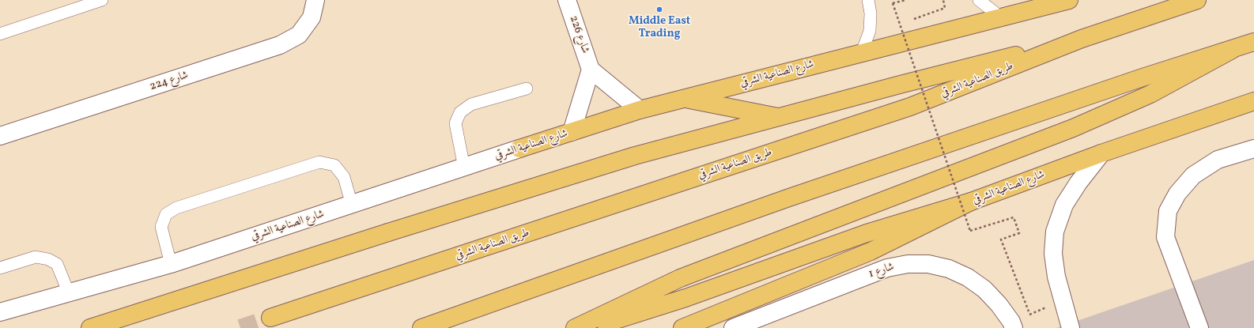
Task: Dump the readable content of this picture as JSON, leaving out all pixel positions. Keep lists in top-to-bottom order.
{
  "streets": {
    "main road": ["شارع الصناعية الشرقي", "طريق الصناعية الشرقي"],
    "street": ["شارع 226", "شارع 224", "شارع 1"]
  },
  "places": ["Middle East Trading"]
}
